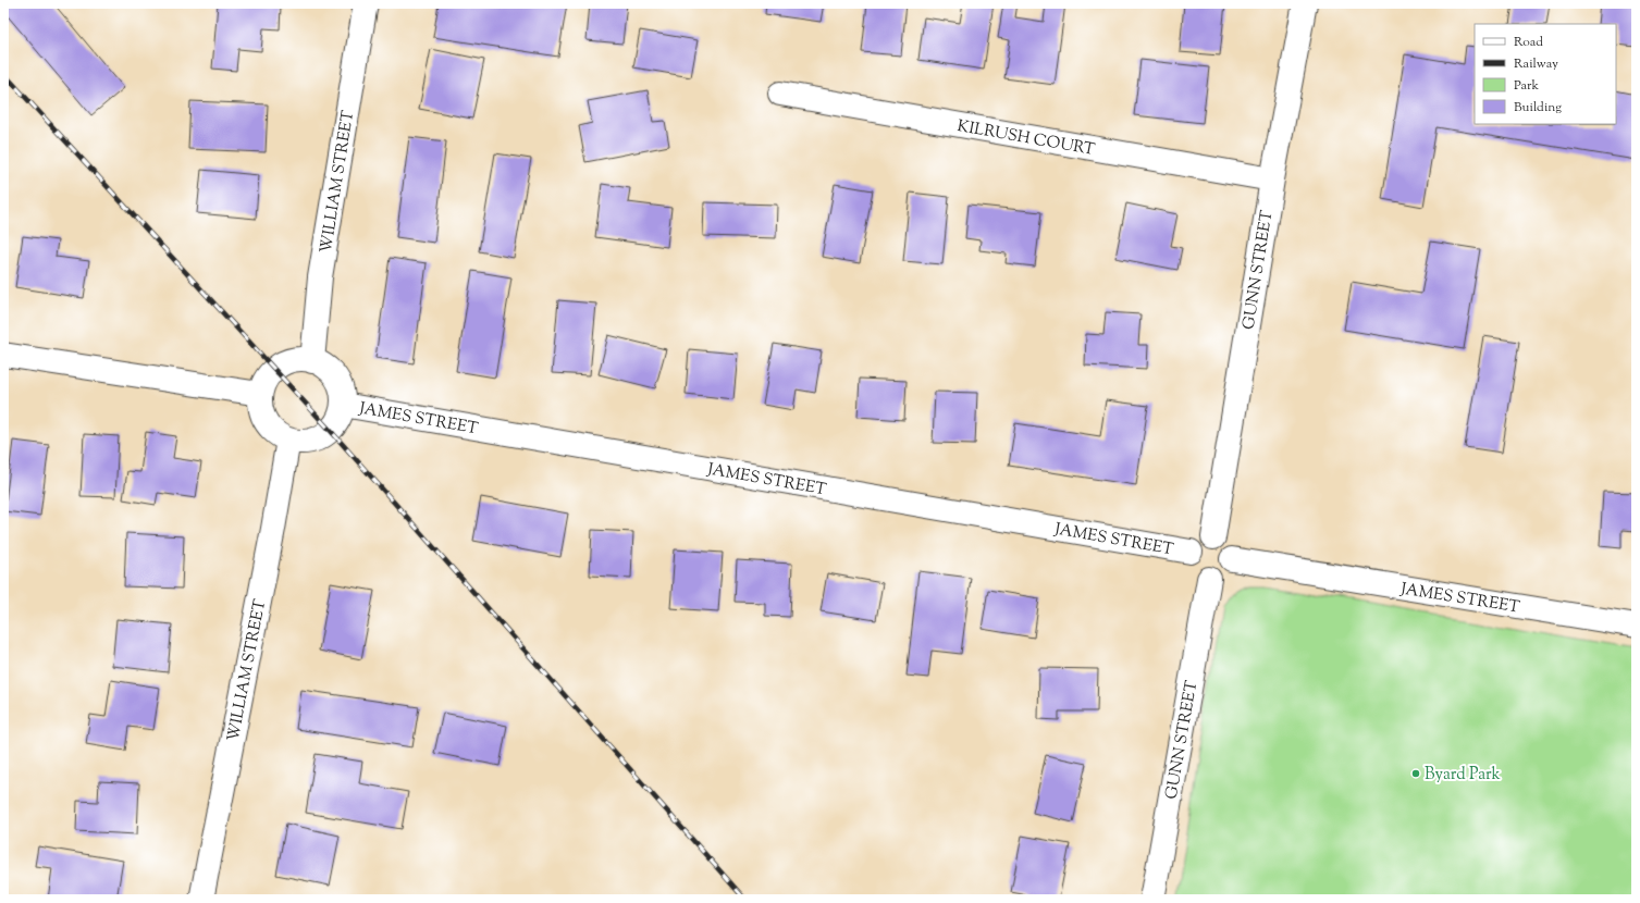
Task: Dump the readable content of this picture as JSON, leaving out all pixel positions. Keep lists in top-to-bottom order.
{
  "streets": {
    "street": [
      "KILRUSH COURT",
      "WILLIAM STREET",
      "GUNN STREET",
      "JAMES STREET"
    ]
  },
  "crossings": [
    ["KILRUSH COURT", "GUNN STREET"],
    ["WILLIAM STREET", "JAMES STREET"],
    ["GUNN STREET", "JAMES STREET"]
  ],
  "places": ["Byard Park"],
  "legend": [
    "Road",
    "Railway",
    "Park",
    "Building"
  ]
}
